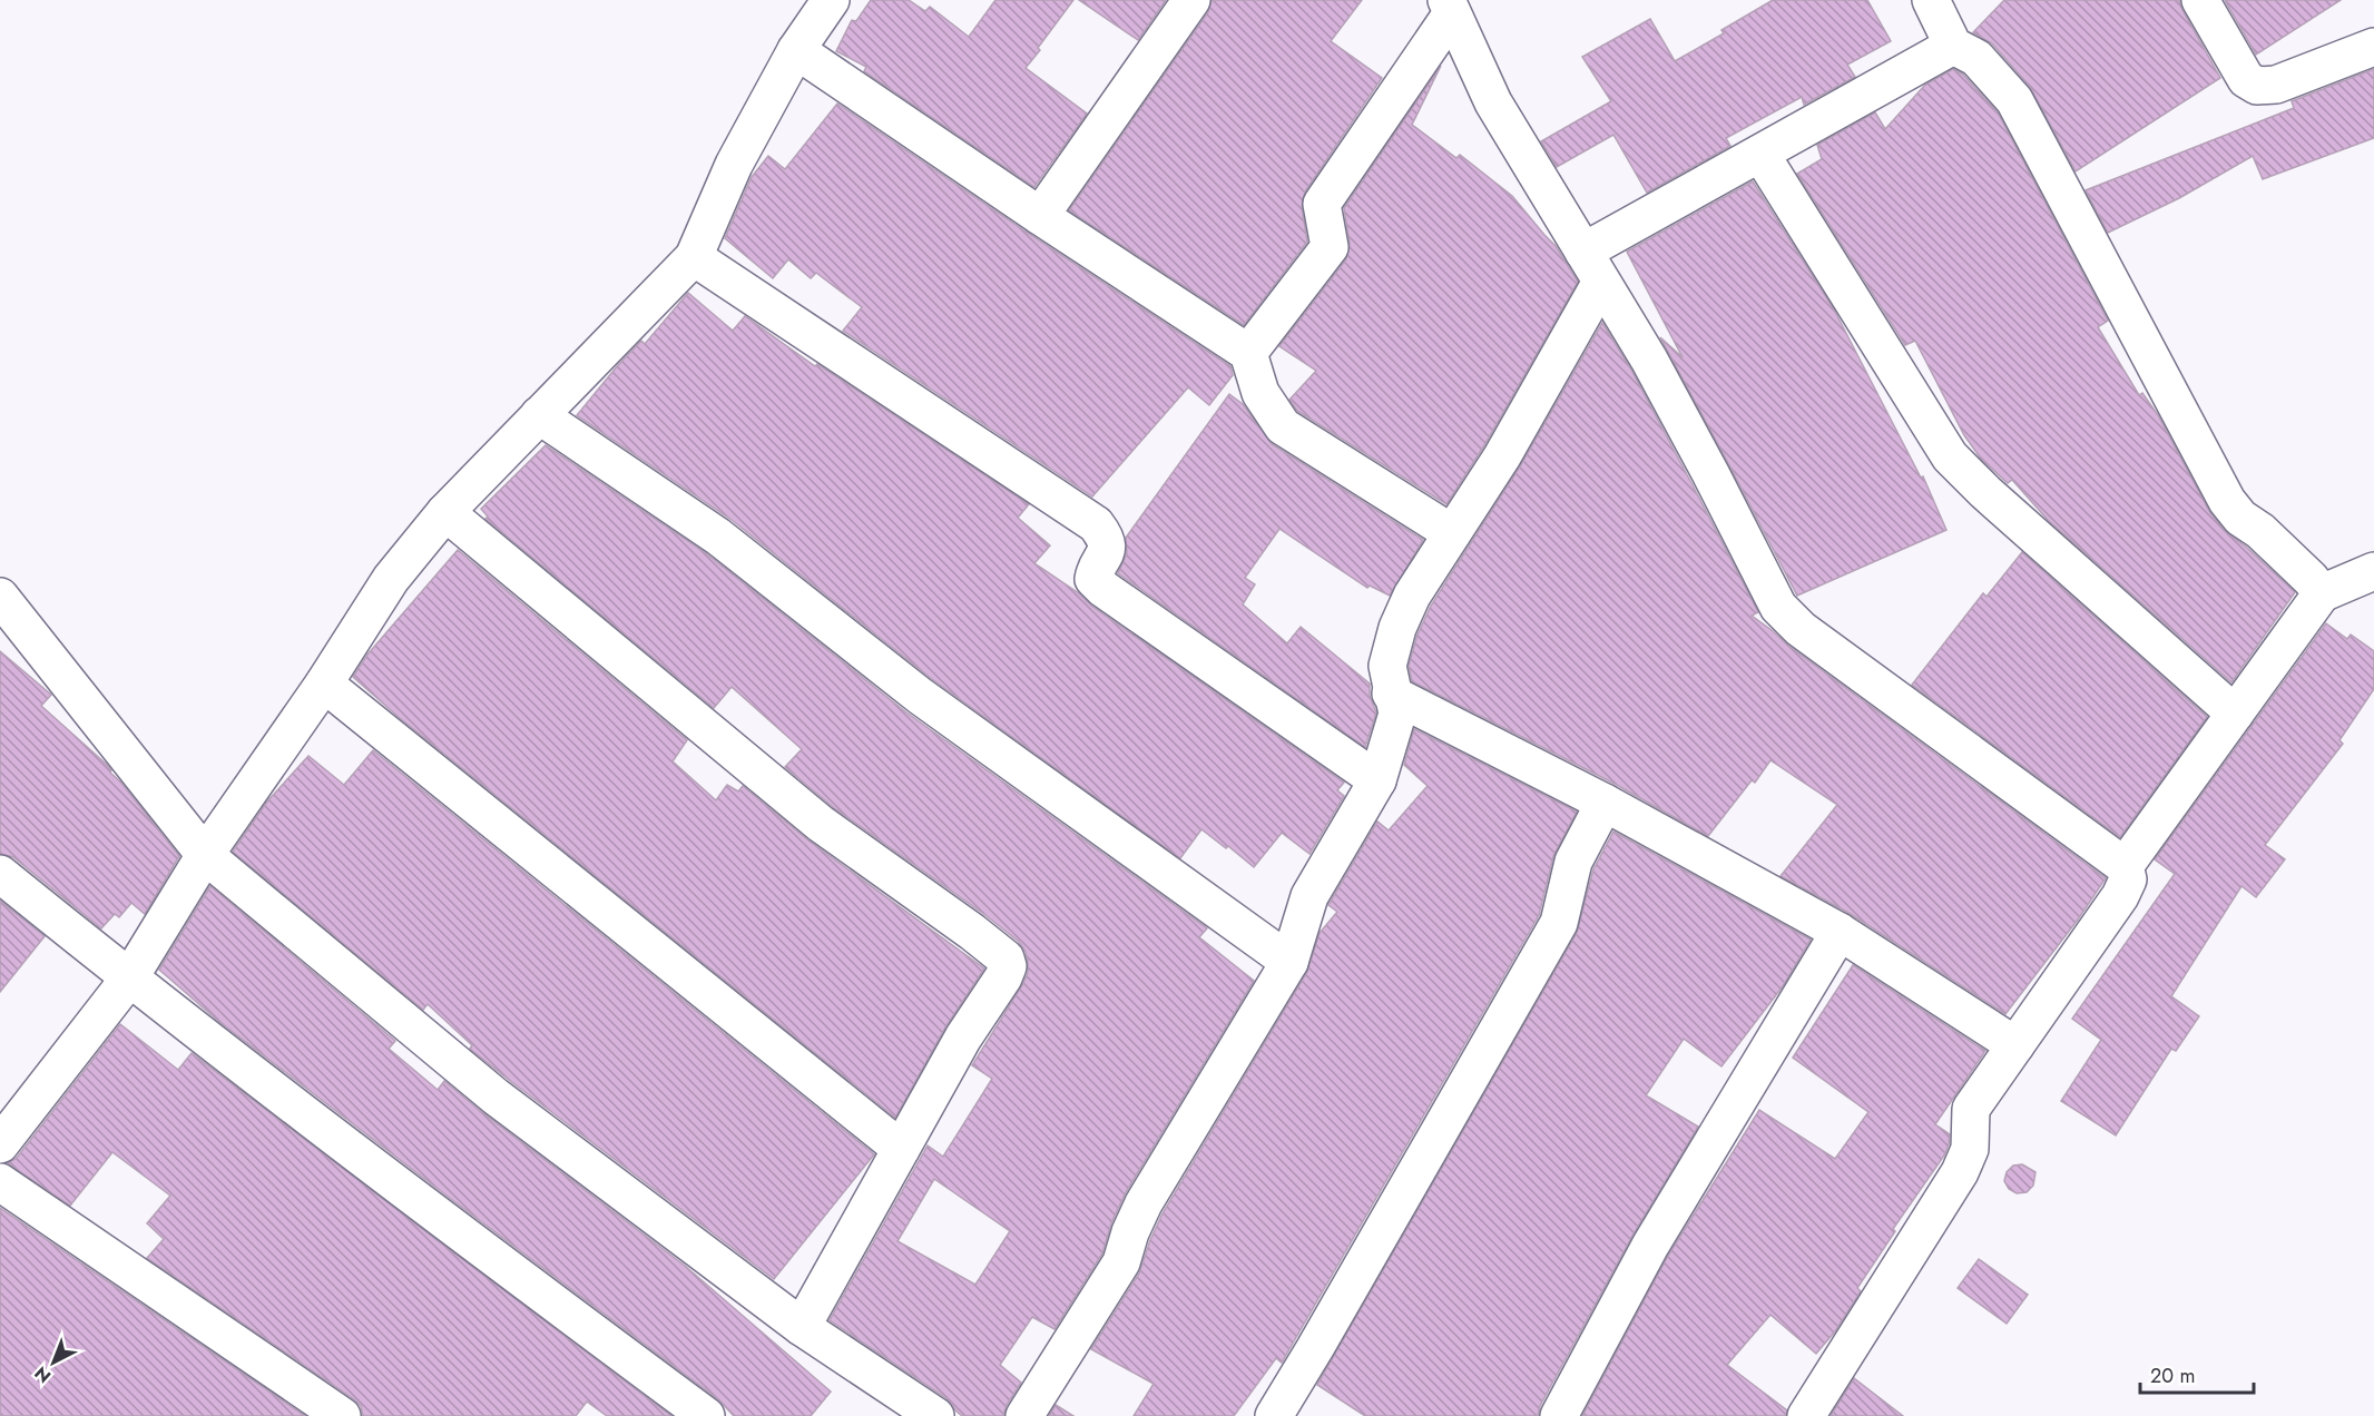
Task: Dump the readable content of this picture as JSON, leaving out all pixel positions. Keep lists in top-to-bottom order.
{
  "scale_bar": "20 m",
  "north": "bottom left"
}
